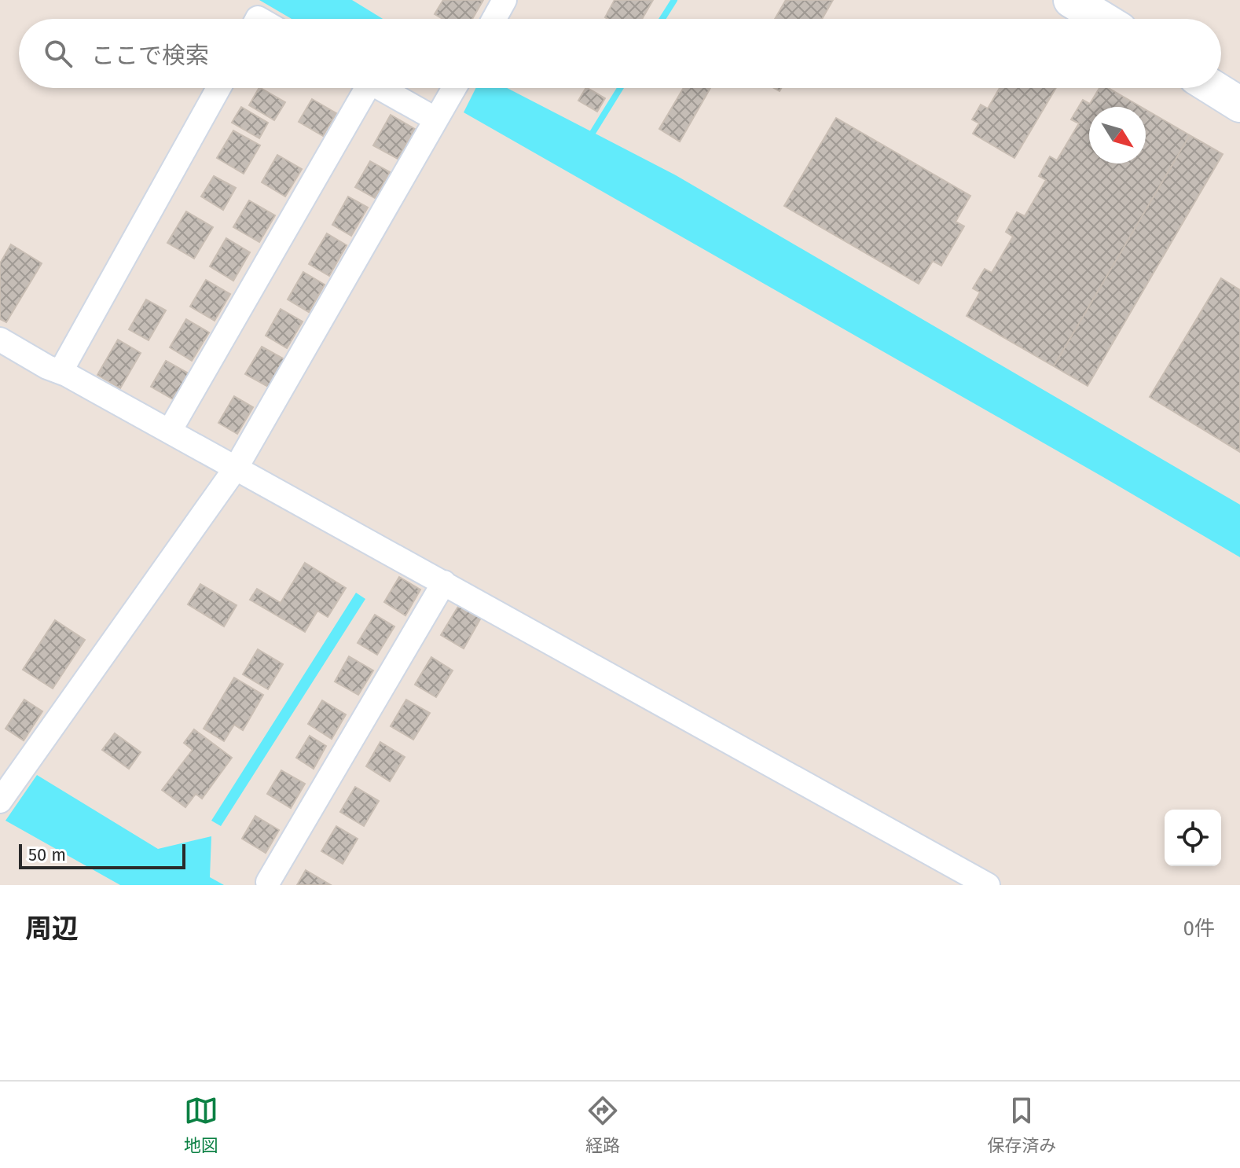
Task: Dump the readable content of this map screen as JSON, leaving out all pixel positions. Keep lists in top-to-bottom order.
{
  "scale_bar": "50 m",
  "north": "bottom right",
  "page": {
    "search": "ここで検索",
    "scale": "50 m",
    "heading": ["周辺", "0件"],
    "nav": ["地図", "経路", "保存済み"]
  }
}
